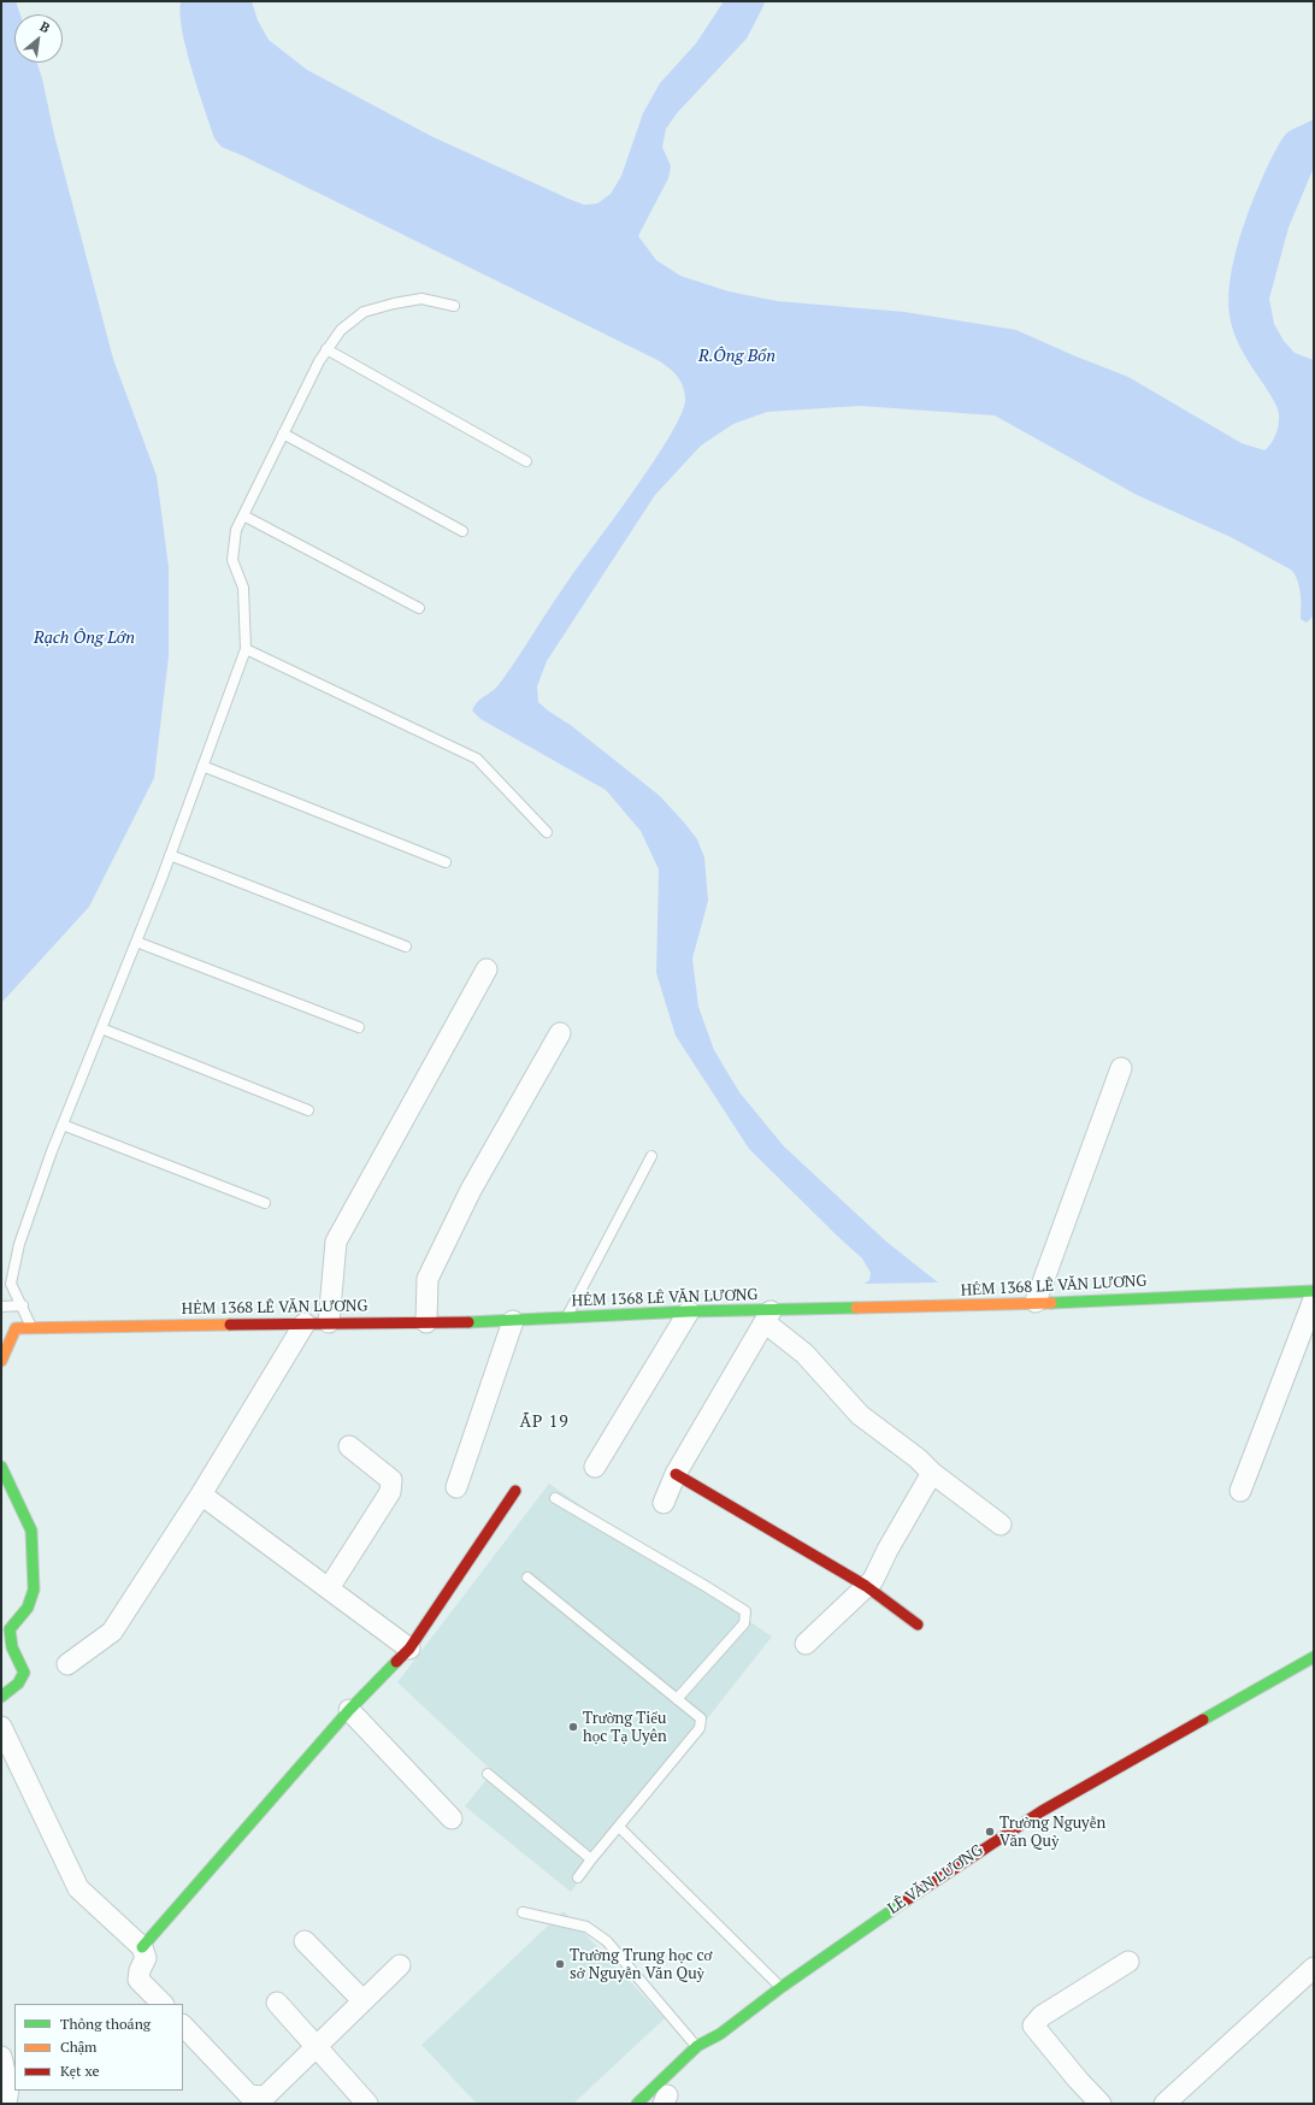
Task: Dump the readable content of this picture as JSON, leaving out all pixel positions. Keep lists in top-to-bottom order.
{
  "streets": {
    "street": ["HẺM 1368 LÊ VĂN LƯƠNG", "LÊ VĂN LƯƠNG"]
  },
  "districts": ["ẤP 19"],
  "water": ["R.Ông Bổn", "Rạch Ông Lớn"],
  "places": ["Trường Tiểu học Tạ Uyên", "Trường Nguyễn Văn Quỳ", "Trường Trung học cơ sở Nguyễn Văn Quỳ"],
  "legend": ["Thông thoáng", "Chậm", "Kẹt xe"],
  "north": "top right"
}
